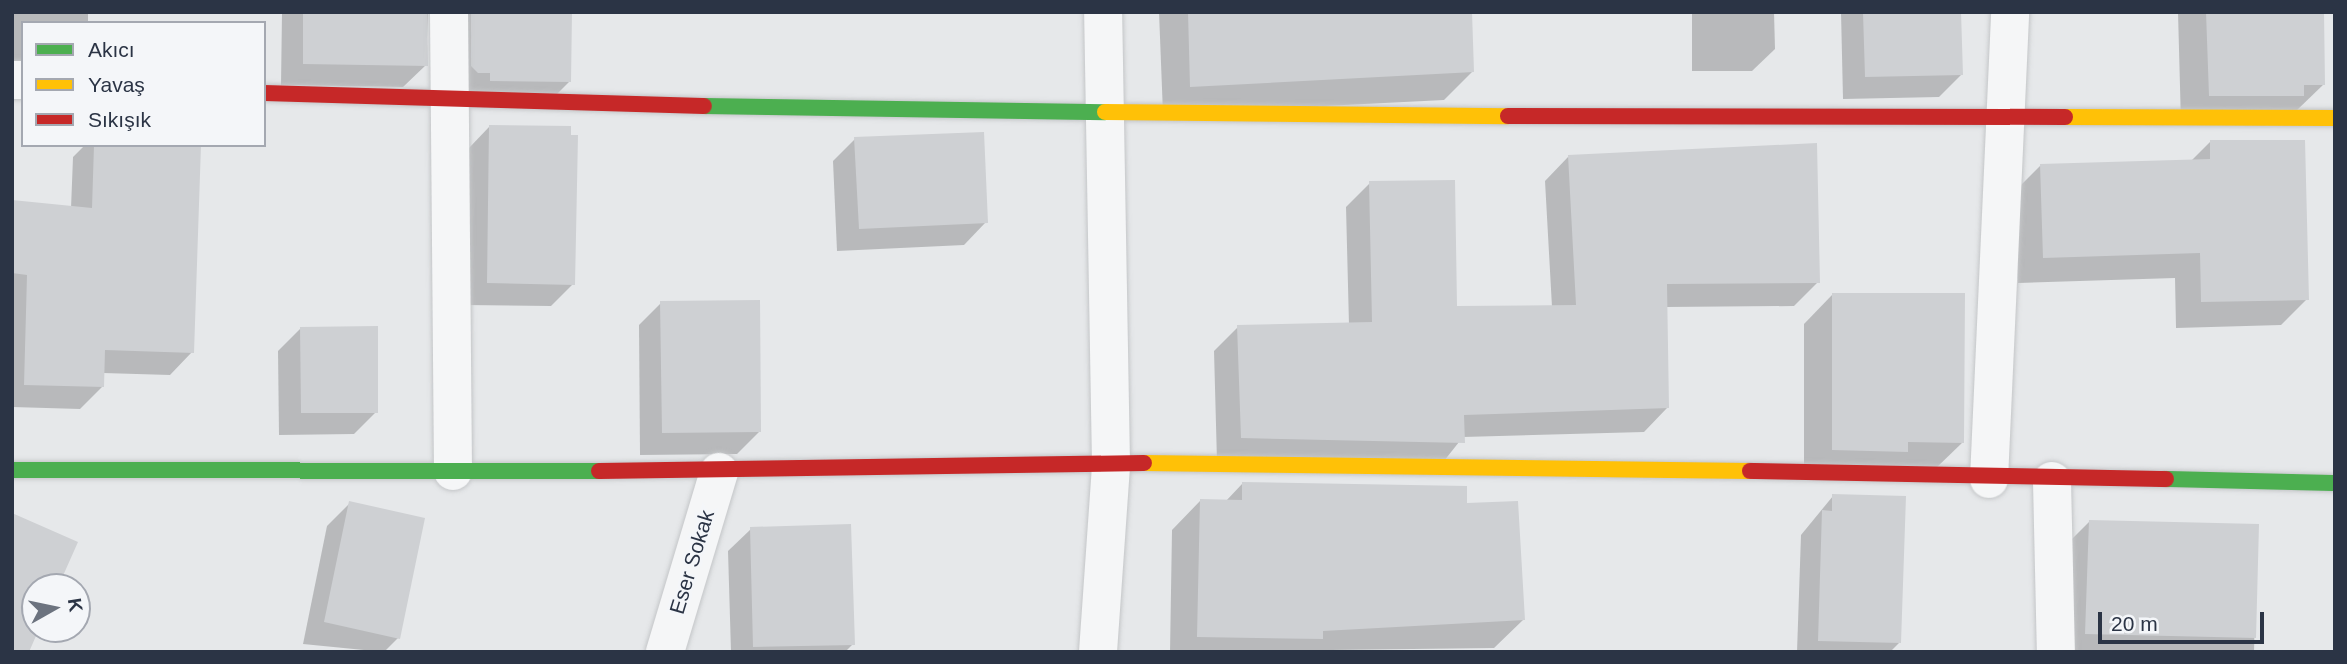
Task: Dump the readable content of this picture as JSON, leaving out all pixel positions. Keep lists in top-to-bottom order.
{
  "streets": {
    "street": ["Eser Sokak"]
  },
  "legend": ["Akıcı", "Yavaş", "Sıkışık"],
  "scale_bar": "20 m",
  "north": "right"
}
